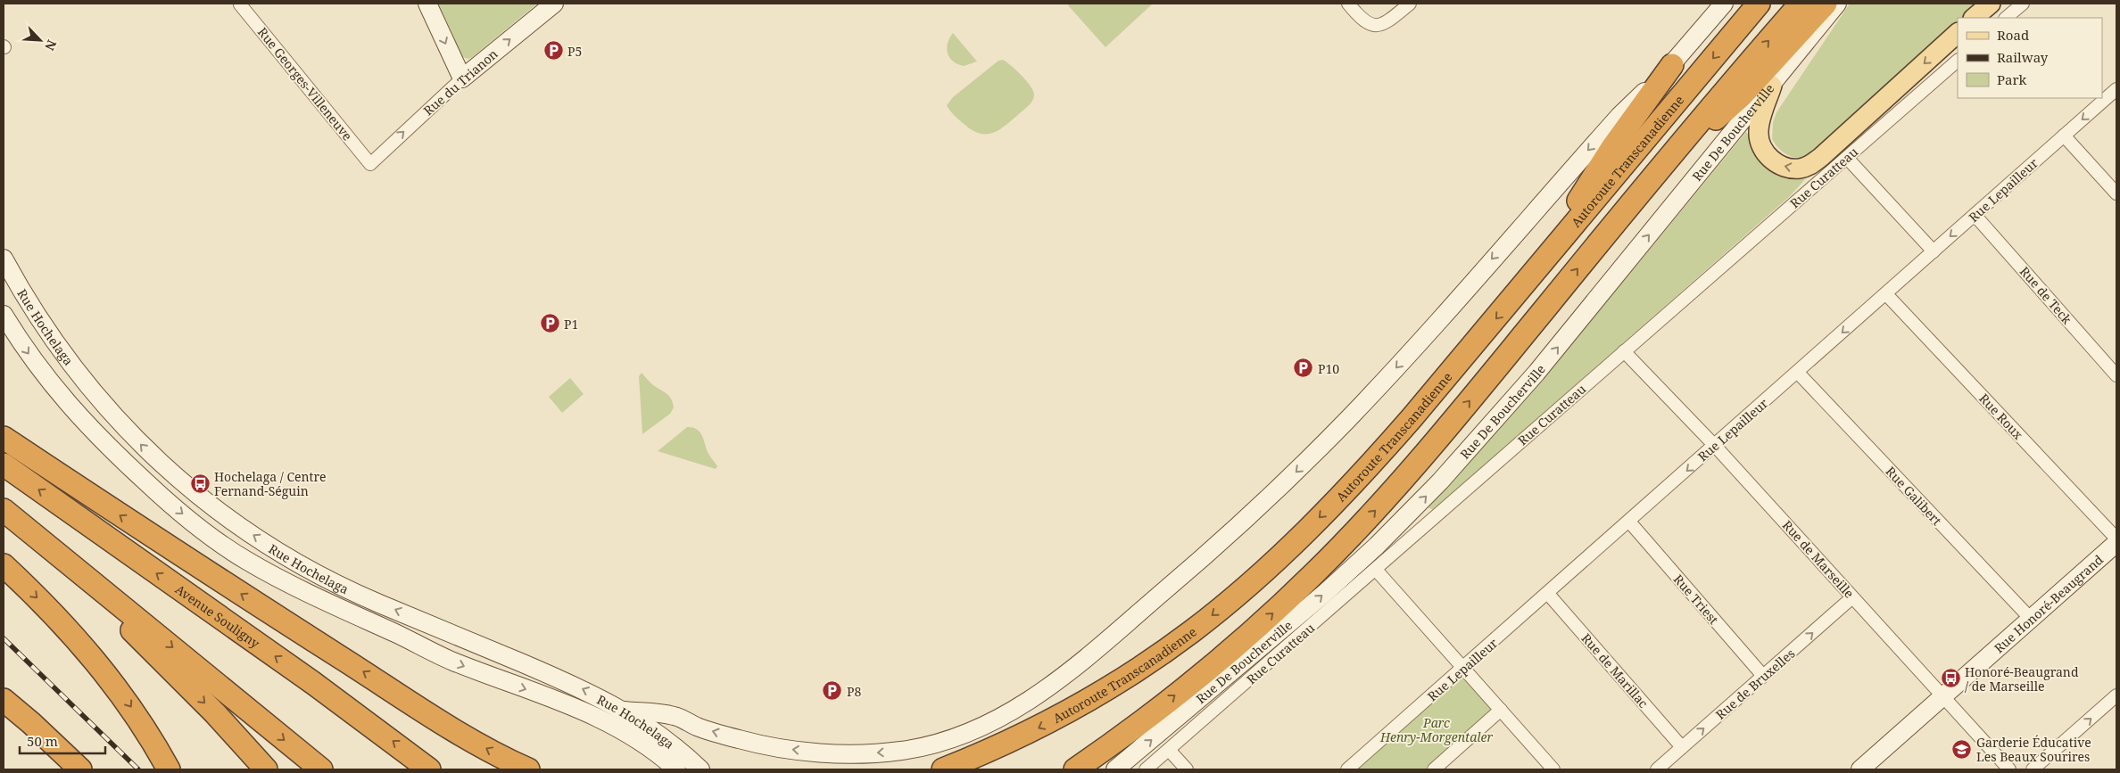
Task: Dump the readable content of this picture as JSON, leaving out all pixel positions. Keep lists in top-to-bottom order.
{
  "streets": {
    "highway": ["Autoroute Transcanadienne", "Avenue Souligny"],
    "main road": [
      "Rue du Trianon",
      "Rue De Boucherville",
      "Rue Hochelaga",
      "Rue Honoré-Beaugrand"
    ],
    "street": [
      "Rue Georges-Villeneuve",
      "Rue Curatteau",
      "Rue Lepailleur",
      "Rue de Teck",
      "Rue Roux",
      "Rue Galibert",
      "Rue de Marseille",
      "Rue Triest",
      "Rue de Marillac",
      "Rue de Bruxelles"
    ]
  },
  "crossings": [
    ["Rue du Trianon", "Rue Georges-Villeneuve"],
    ["Rue Curatteau", "Rue de Marseille"],
    ["Rue Lepailleur", "Rue de Teck"],
    ["Rue Lepailleur", "Rue Roux"],
    ["Rue Lepailleur", "Rue Galibert"],
    ["Rue Lepailleur", "Rue de Marseille"],
    ["Rue Lepailleur", "Rue Triest"],
    ["Rue Lepailleur", "Rue de Marillac"],
    ["Rue Galibert", "Rue Honoré-Beaugrand"],
    ["Rue de Marseille", "Rue Honoré-Beaugrand"],
    ["Rue de Marseille", "Rue de Bruxelles"],
    ["Rue Triest", "Rue de Bruxelles"],
    ["Rue de Marillac", "Rue de Bruxelles"]
  ],
  "one_way": ["Rue du Trianon", "Rue Lepailleur", "Rue de Bruxelles"],
  "parks": ["Parc Henry-Morgentaler"],
  "places": {
    "parking": [
      "P5",
      "P1",
      "P10",
      "P8"
    ],
    "bus stop": ["Hochelaga / Centre Fernand-Séguin", "Honoré-Beaugrand / de Marseille"],
    "school or university": ["Garderie Éducative Les Beaux Sourires"]
  },
  "legend": ["Road", "Railway", "Park"],
  "scale_bar": "50 m",
  "north": "bottom right"
}
